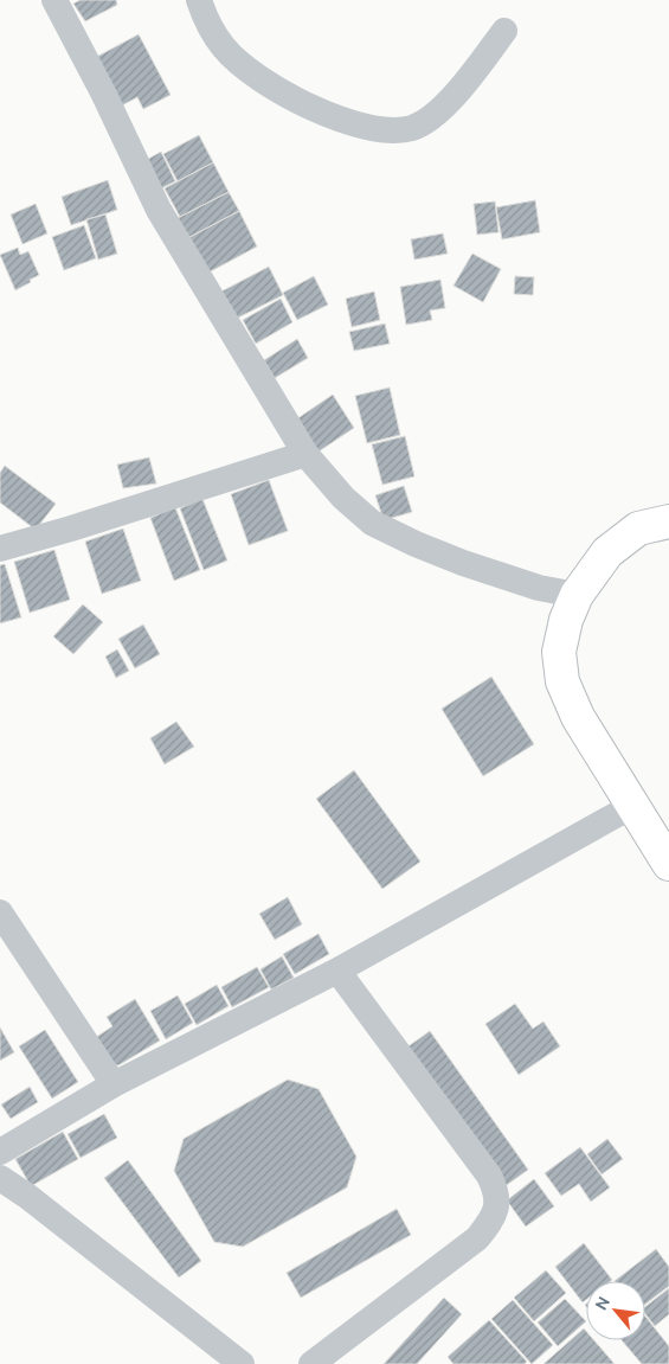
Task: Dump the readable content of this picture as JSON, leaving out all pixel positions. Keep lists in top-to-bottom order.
{
  "north": "top left"
}
